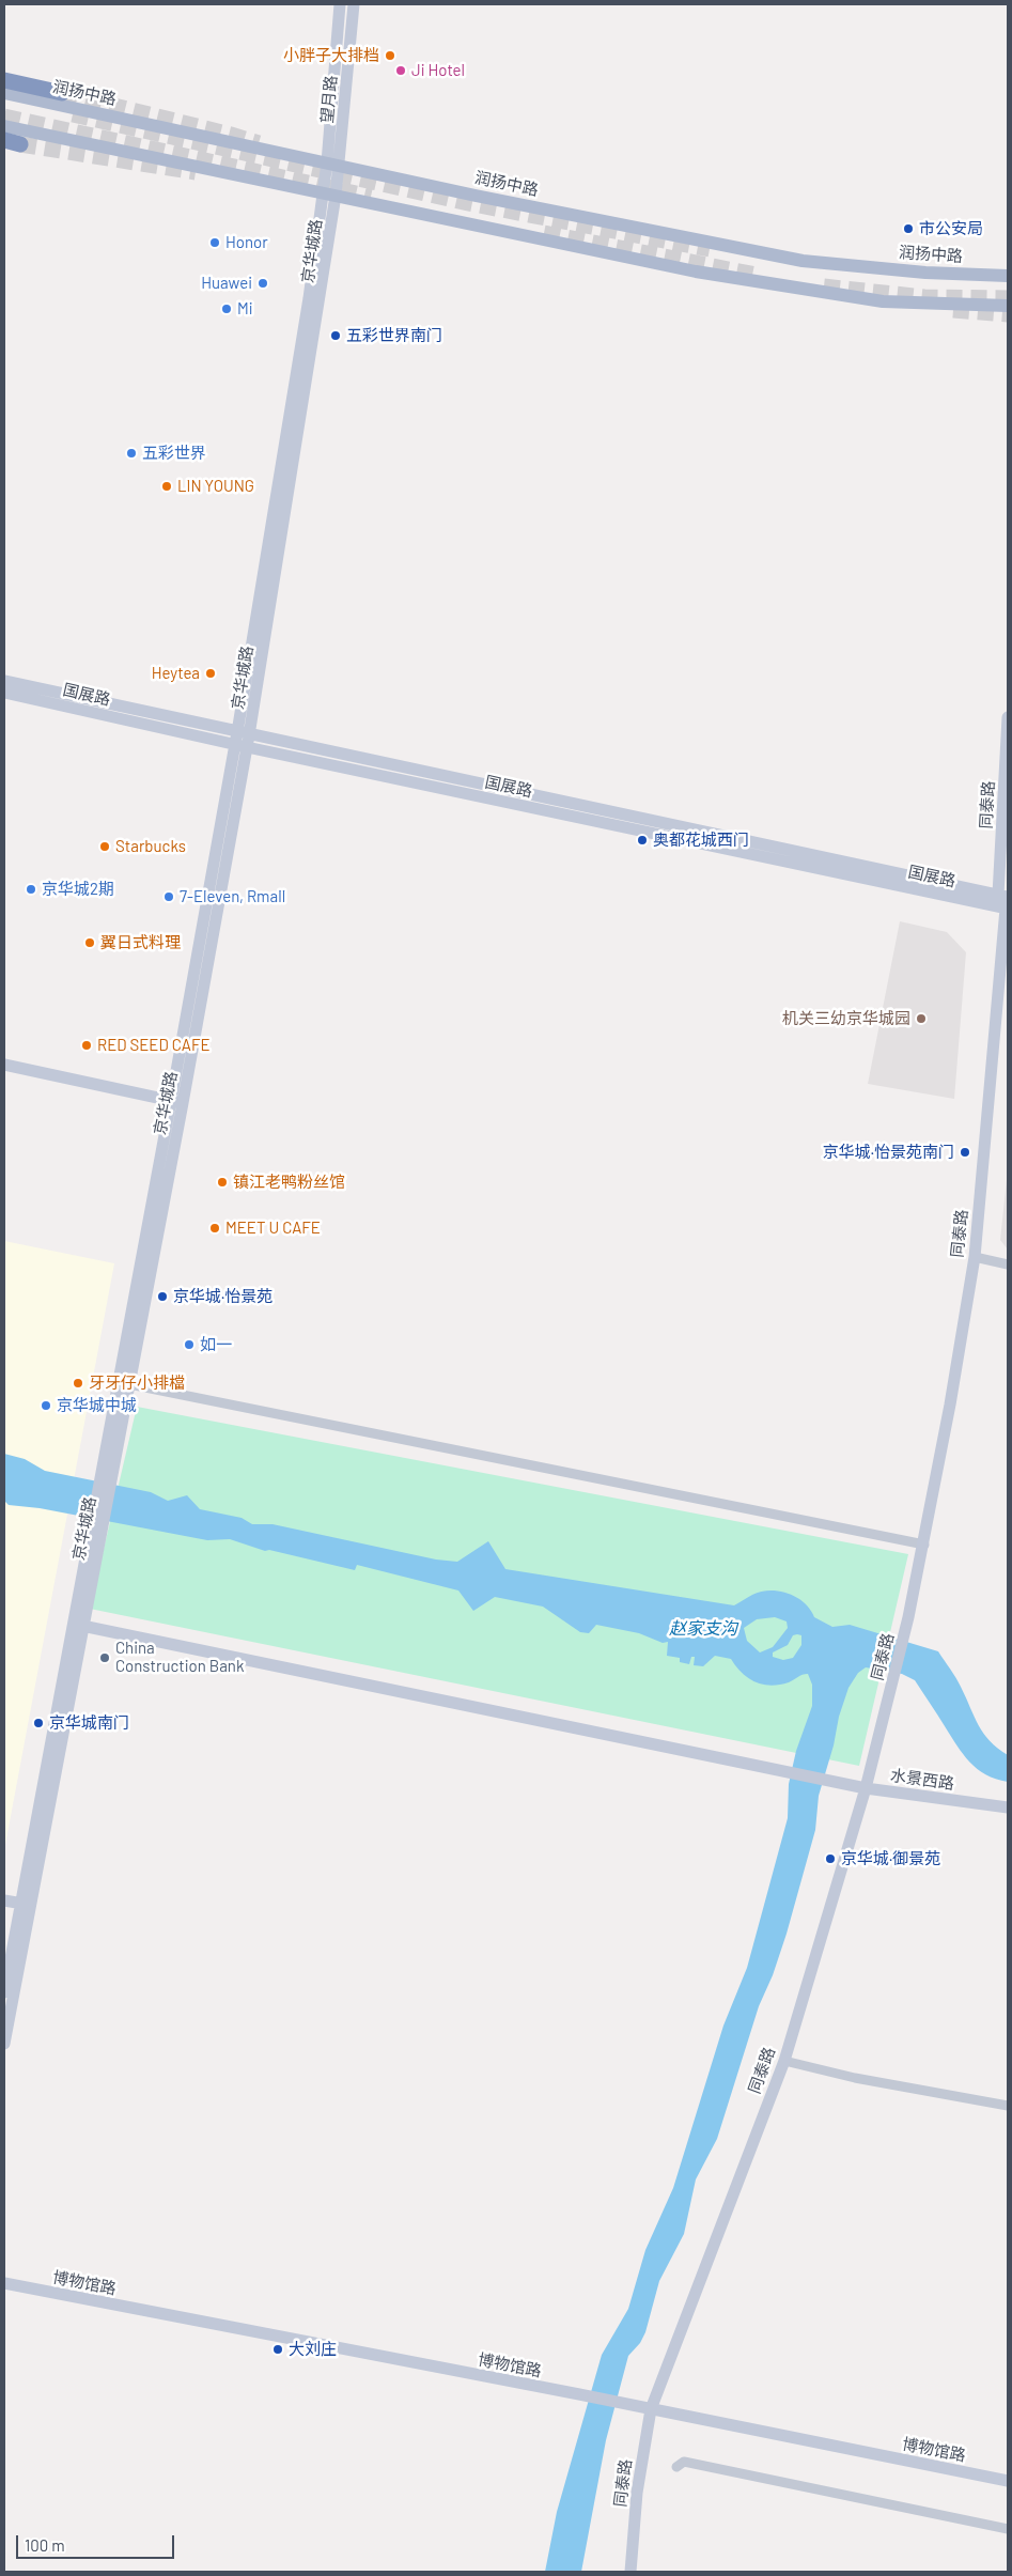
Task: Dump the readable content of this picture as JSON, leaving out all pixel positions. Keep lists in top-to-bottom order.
{
  "streets": {
    "main road": ["润扬中路"],
    "street": [
      "望月路",
      "京华城路",
      "国展路",
      "同泰路",
      "水景西路",
      "博物馆路"
    ]
  },
  "crossings": [
    ["润扬中路", "望月路"],
    ["润扬中路", "京华城路"],
    ["望月路", "京华城路"],
    ["京华城路", "国展路"],
    ["京华城路", "水景西路"],
    ["国展路", "同泰路"],
    ["同泰路", "水景西路"],
    ["同泰路", "博物馆路"]
  ],
  "water": ["赵家支沟"],
  "places": [
    "小胖子大排档",
    "Ji Hotel",
    "市公安局",
    "Honor",
    "Huawei",
    "Mi",
    "五彩世界南门",
    "五彩世界",
    "LIN YOUNG",
    "Heytea",
    "奥都花城西门",
    "Starbucks",
    "京华城2期",
    "7-Eleven, Rmall",
    "翼日式料理",
    "机关三幼京华城园",
    "RED SEED CAFE",
    "京华城·怡景苑南门",
    "镇江老鸭粉丝馆",
    "MEET U CAFE",
    "京华城·怡景苑",
    "如一",
    "牙牙仔小排檔",
    "京华城中城",
    "China Construction Bank",
    "京华城南门",
    "京华城·御景苑",
    "大刘庄"
  ],
  "scale_bar": "100 m"
}
